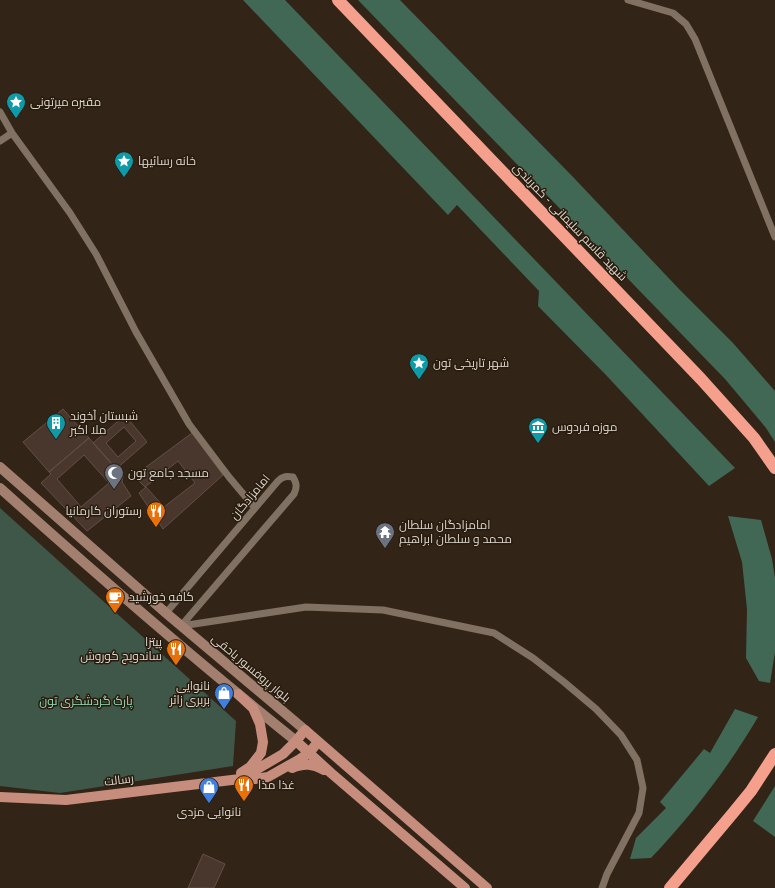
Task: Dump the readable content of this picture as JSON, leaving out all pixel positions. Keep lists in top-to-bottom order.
{
  "streets": {
    "highway": ["شهید قاسم سلیمانی - کمربندی"],
    "main road": ["بلوار پروفسور یاحقی", "رسالت"],
    "street": ["امامزادگان"]
  },
  "crossings": [
    ["امامزادگان", "بلوار پروفسور یاحقی"],
    ["بلوار پروفسور یاحقی", "رسالت"]
  ],
  "parks": ["پارک گردشگری تون"],
  "places": {
    "place": ["مقبره میرتونی", "خانه رسائیها", "شهر تاریخی تون"],
    "building": ["شبستان آخوند ملا اکبر"],
    "museum": ["موزه فردوس"],
    "mosque": ["مسجد جامع تون"],
    "restaurant": ["رستوران کارمانیا", "پيتزا ساندویچ کوروش", "غذا مذا"],
    "temple": ["امامزادگان سلطان محمد و سلطان ابراهیم"],
    "cafe": ["کافه خورشید"],
    "shop": ["نانوایی بربری زائر", "نانوایی مزدی"]
  }
}
